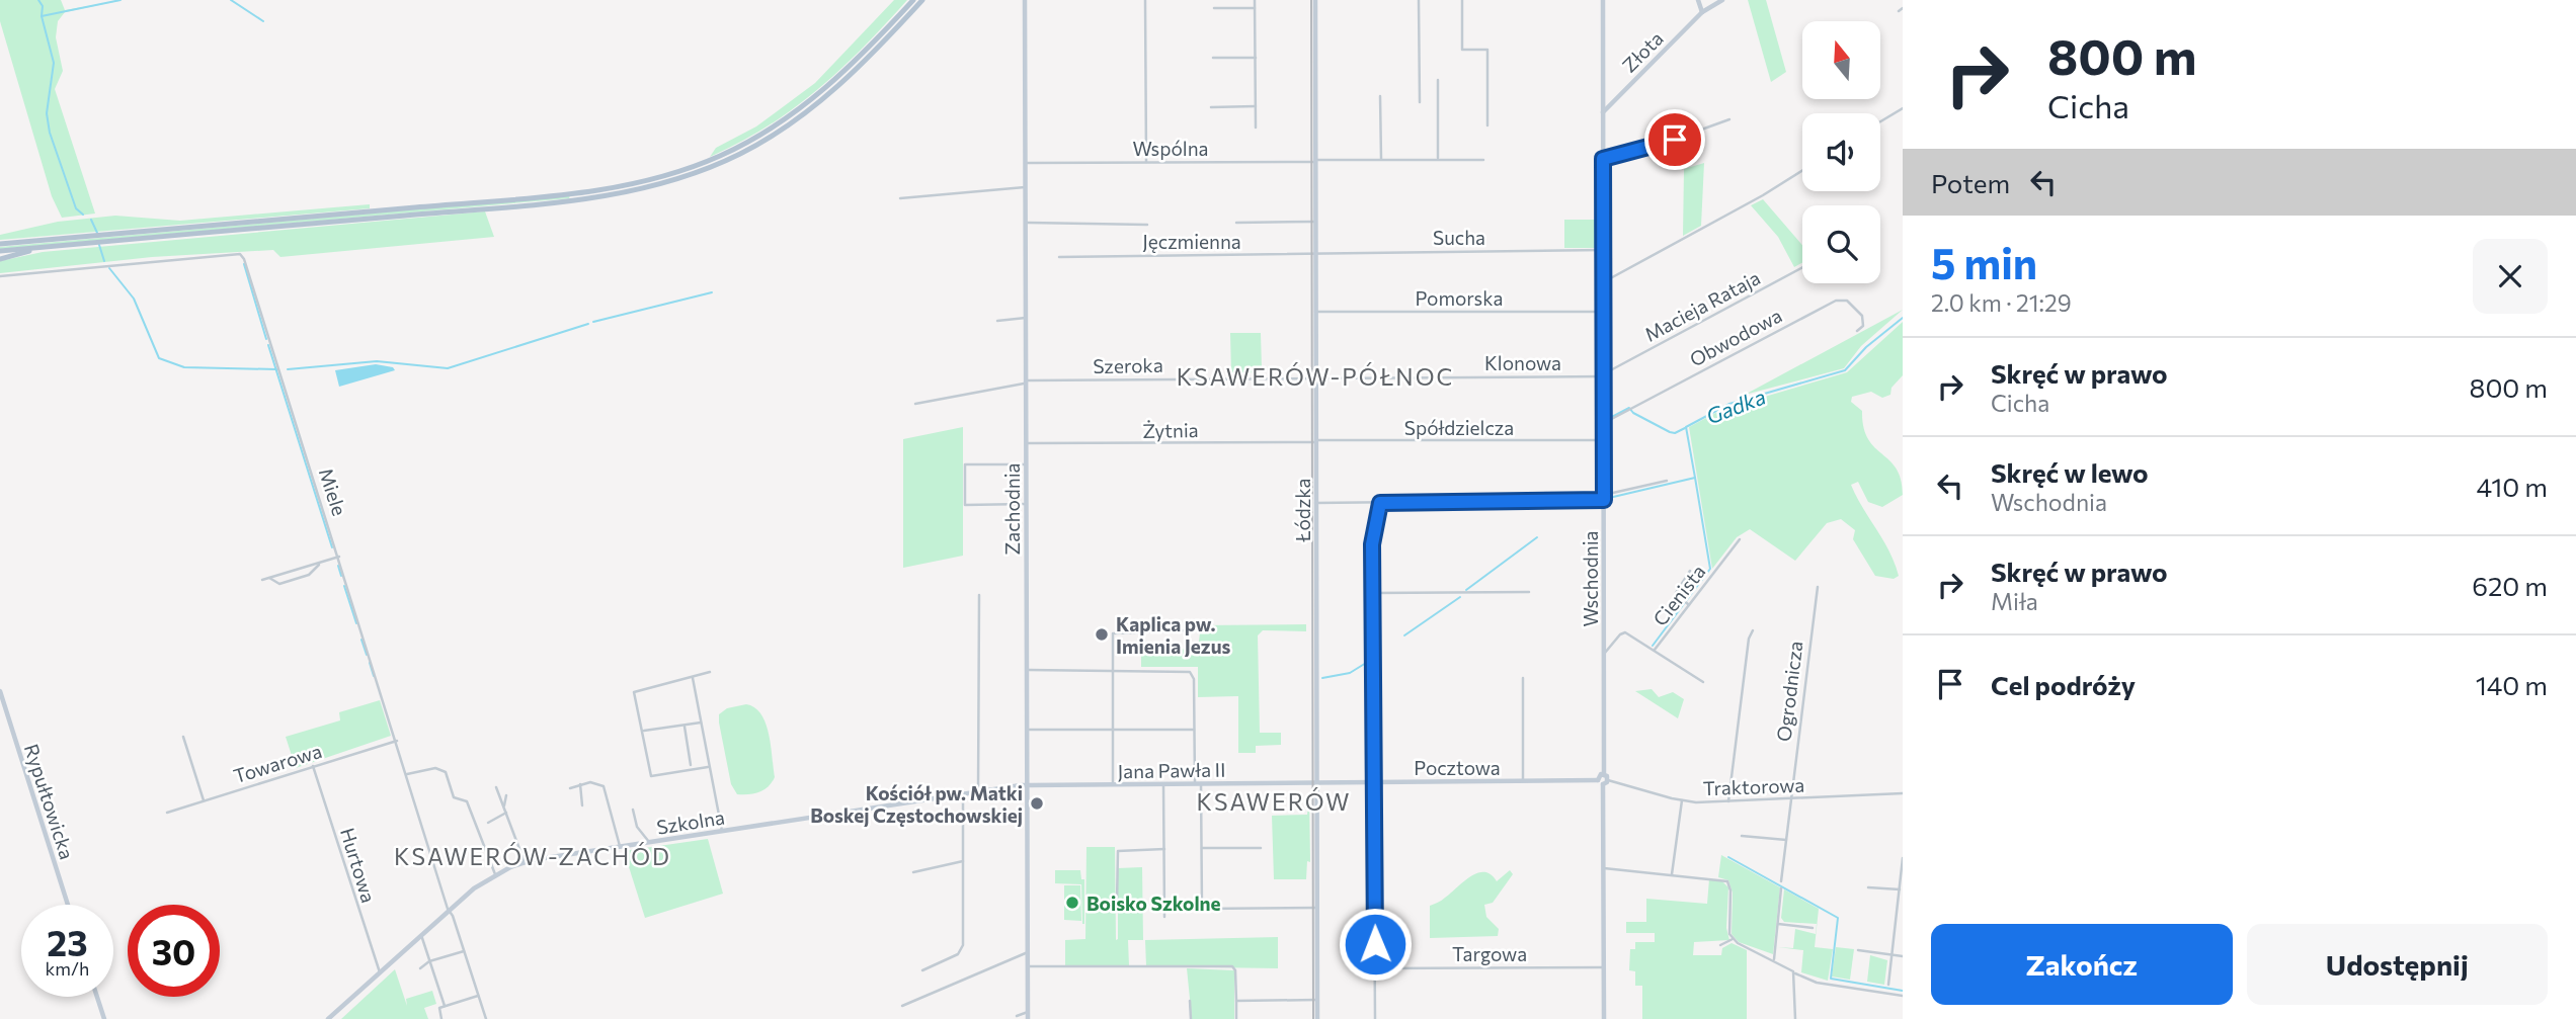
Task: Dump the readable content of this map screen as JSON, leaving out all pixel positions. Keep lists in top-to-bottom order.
{
  "streets": {
    "street": [
      "Złota",
      "Wspólna",
      "Sucha",
      "Jęczmienna",
      "Pomorska",
      "Macieja Rataja",
      "Obwodowa",
      "Klonowa",
      "Szeroka",
      "Spółdzielcza",
      "Żytnia",
      "Miele",
      "Zachodnia",
      "Łódzka",
      "Wschodnia",
      "Cienista",
      "Ogrodnicza",
      "Towarowa",
      "Pocztowa",
      "Jana Pawła II",
      "Traktorowa",
      "Rypułtowicka",
      "Szkolna",
      "Hurtowa",
      "Targowa"
    ]
  },
  "crossings": [
    ["Złota", "Wschodnia"],
    ["Wspólna", "Zachodnia"],
    ["Wspólna", "Łódzka"],
    ["Sucha", "Jęczmienna"],
    ["Sucha", "Łódzka"],
    ["Sucha", "Wschodnia"],
    ["Jęczmienna", "Łódzka"],
    ["Pomorska", "Łódzka"],
    ["Pomorska", "Wschodnia"],
    ["Macieja Rataja", "Klonowa"],
    ["Macieja Rataja", "Wschodnia"],
    ["Obwodowa", "Wschodnia"],
    ["Klonowa", "Szeroka"],
    ["Klonowa", "Łódzka"],
    ["Klonowa", "Wschodnia"],
    ["Szeroka", "Zachodnia"],
    ["Szeroka", "Łódzka"],
    ["Spółdzielcza", "Żytnia"],
    ["Spółdzielcza", "Łódzka"],
    ["Spółdzielcza", "Wschodnia"],
    ["Żytnia", "Zachodnia"],
    ["Żytnia", "Łódzka"],
    ["Miele", "Towarowa"],
    ["Miele", "Szkolna"],
    ["Zachodnia", "Jana Pawła II"],
    ["Zachodnia", "Szkolna"],
    ["Łódzka", "Pocztowa"],
    ["Łódzka", "Jana Pawła II"],
    ["Wschodnia", "Cienista"],
    ["Ogrodnicza", "Traktorowa"],
    ["Towarowa", "Hurtowa"],
    ["Pocztowa", "Jana Pawła II"],
    ["Jana Pawła II", "Szkolna"],
    ["Szkolna", "Hurtowa"]
  ],
  "districts": ["KSAWERÓW-PÓŁNOC", "KSAWERÓW", "KSAWERÓW-ZACHÓD"],
  "water": ["Gadka"],
  "places": ["Kaplica pw. Imienia Jezus", "Kościół pw. Matki Boskej Częstochowskiej", "Boisko Szkolne"],
  "north": "top",
  "page": {
    "turn": ["800 m", "Cicha"],
    "then": "Potem",
    "heading": ["5 min", "2.0 km · 21:29"],
    "list": [
      {
        "name": "Skręć w prawo",
        "note": "Cicha",
        "value": "800 m"
      },
      {
        "name": "Skręć w lewo",
        "note": "Wschodnia",
        "value": "410 m"
      },
      {
        "name": "Skręć w prawo",
        "note": "Miła",
        "value": "620 m"
      },
      {
        "name": "Cel podróży",
        "value": "140 m"
      }
    ],
    "speed": "23 km/h",
    "limit": "30",
    "buttons": ["Zakończ", "Udostępnij"]
  }
}
